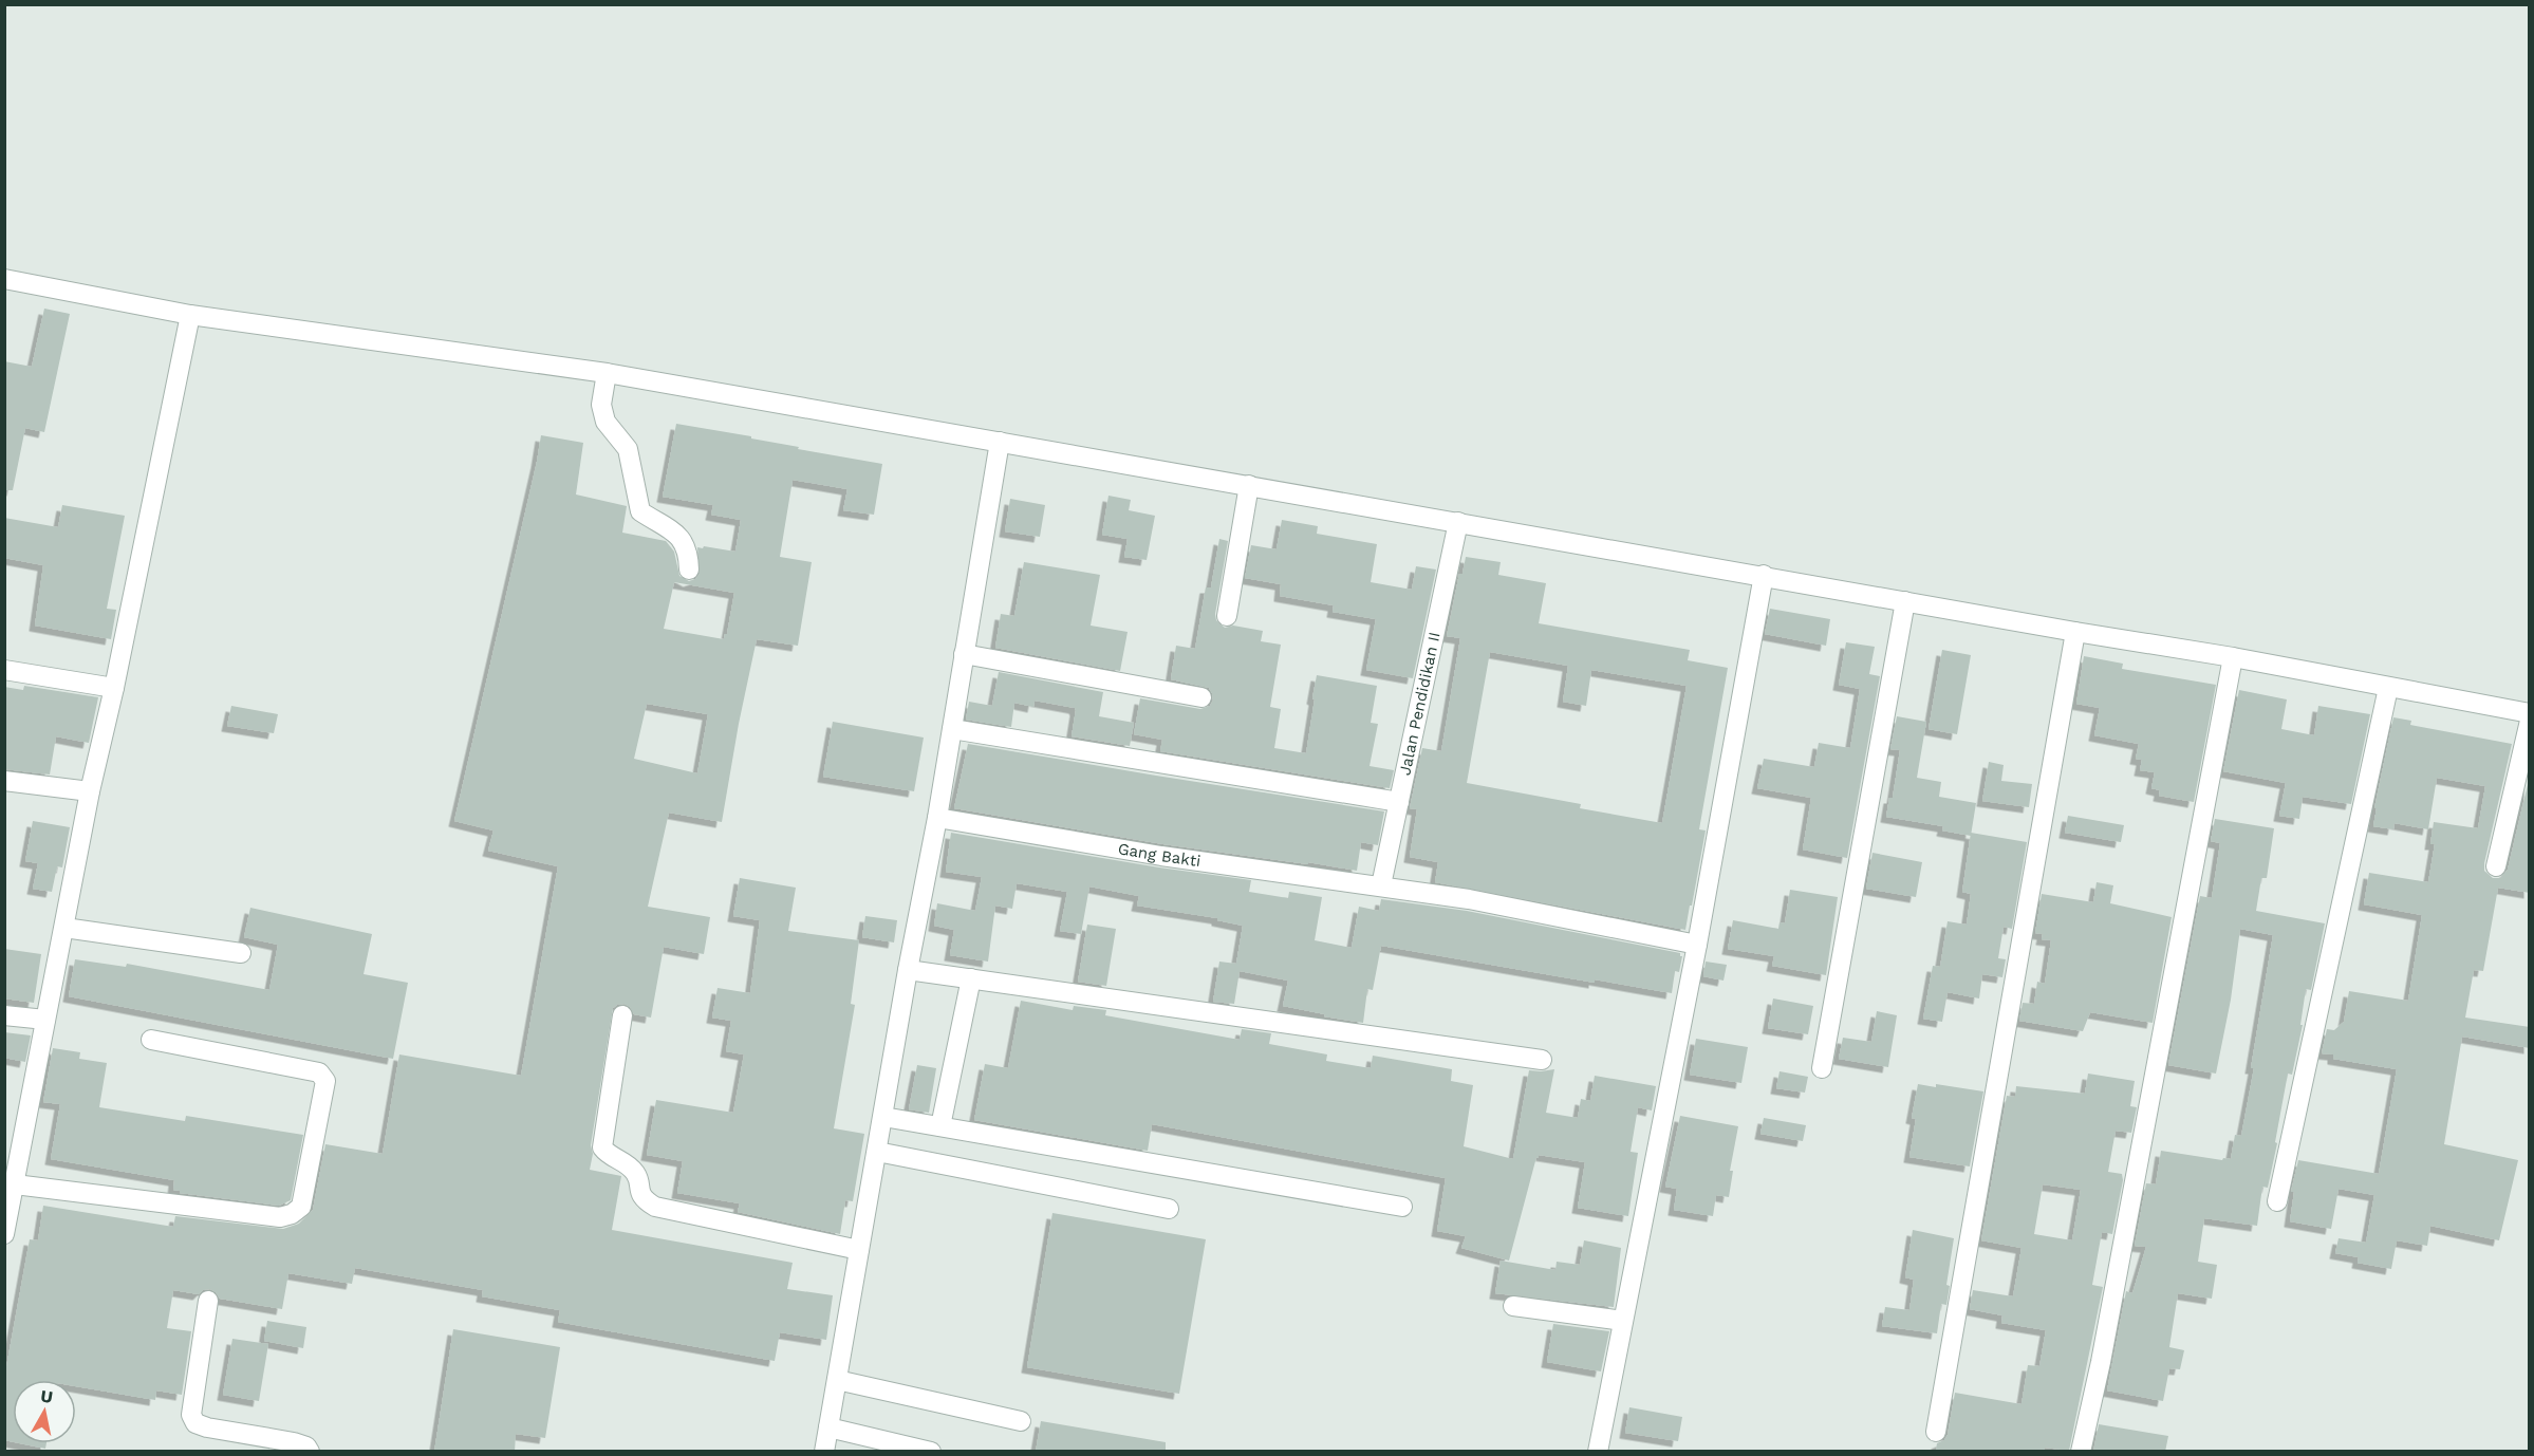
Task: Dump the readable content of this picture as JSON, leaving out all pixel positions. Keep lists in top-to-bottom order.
{
  "streets": {
    "street": ["Jalan Pendidikan II", "Gang Bakti"]
  },
  "crossings": [
    ["Jalan Pendidikan II", "Gang Bakti"]
  ],
  "north": "top"
}
